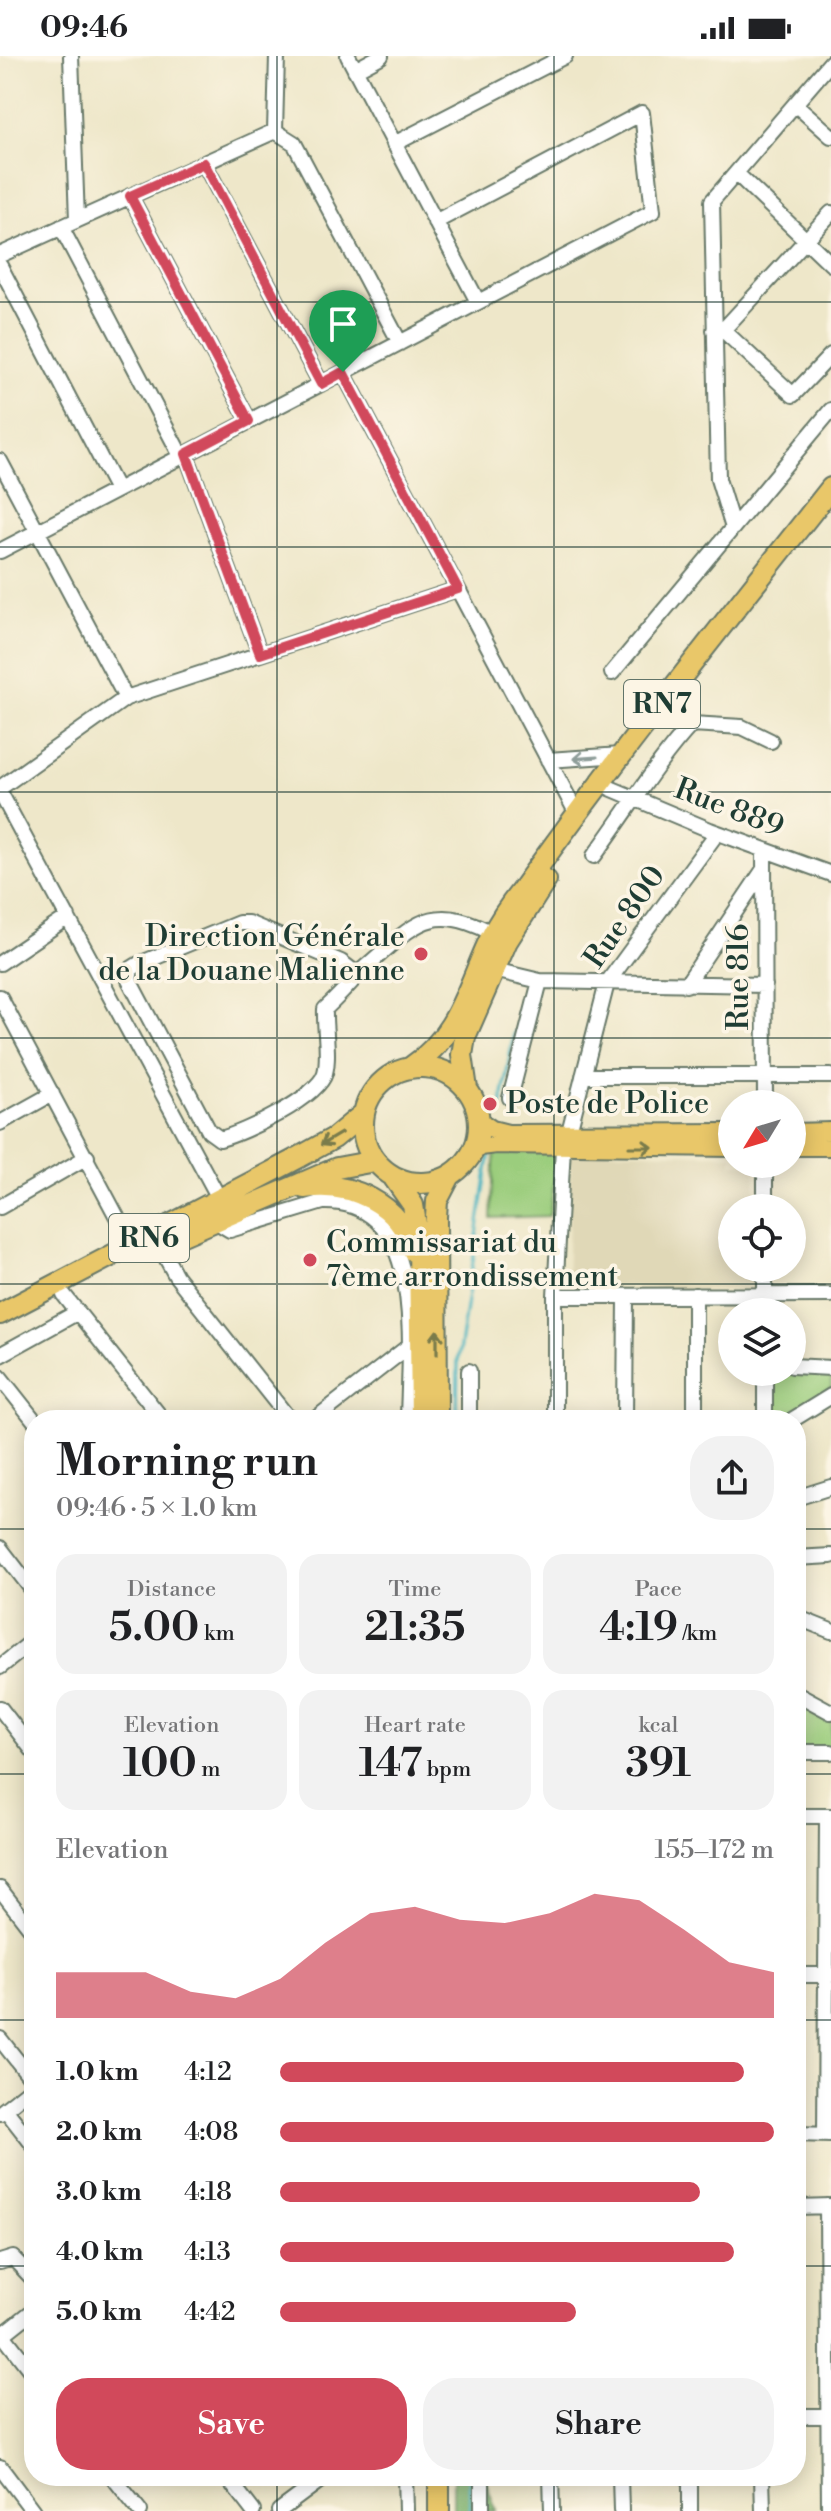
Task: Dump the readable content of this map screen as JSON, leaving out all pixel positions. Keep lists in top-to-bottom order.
{
  "streets": {
    "highway": ["RN7", "RN6"],
    "street": ["Rue 889", "Rue 800", "Rue 816"]
  },
  "crossings": [
    ["RN7", "Rue 889"],
    ["RN7", "RN6"],
    ["Rue 889", "Rue 800"],
    ["Rue 889", "Rue 816"]
  ],
  "places": ["Direction Générale de la Douane Malienne", "Poste de Police", "Commissariat du 7ème arrondissement"],
  "north": "bottom left",
  "page": {
    "status": "09:46",
    "heading": ["Morning run", "09:46 · 5 × 1.0 km"],
    "stats": [
      ["Distance", "5.00 km"],
      ["Time", "21:35"],
      ["Pace", "4:19 /km"],
      ["Elevation", "100 m"],
      ["Heart rate", "147 bpm"],
      ["kcal", "391"]
    ],
    "chart": ["Elevation", "155–172 m"],
    "list": [
      {
        "name": "1.0 km",
        "note": "4:12"
      },
      {
        "name": "2.0 km",
        "note": "4:08"
      },
      {
        "name": "3.0 km",
        "note": "4:18"
      },
      {
        "name": "4.0 km",
        "note": "4:13"
      },
      {
        "name": "5.0 km",
        "note": "4:42"
      }
    ],
    "buttons": ["Save", "Share"]
  }
}
